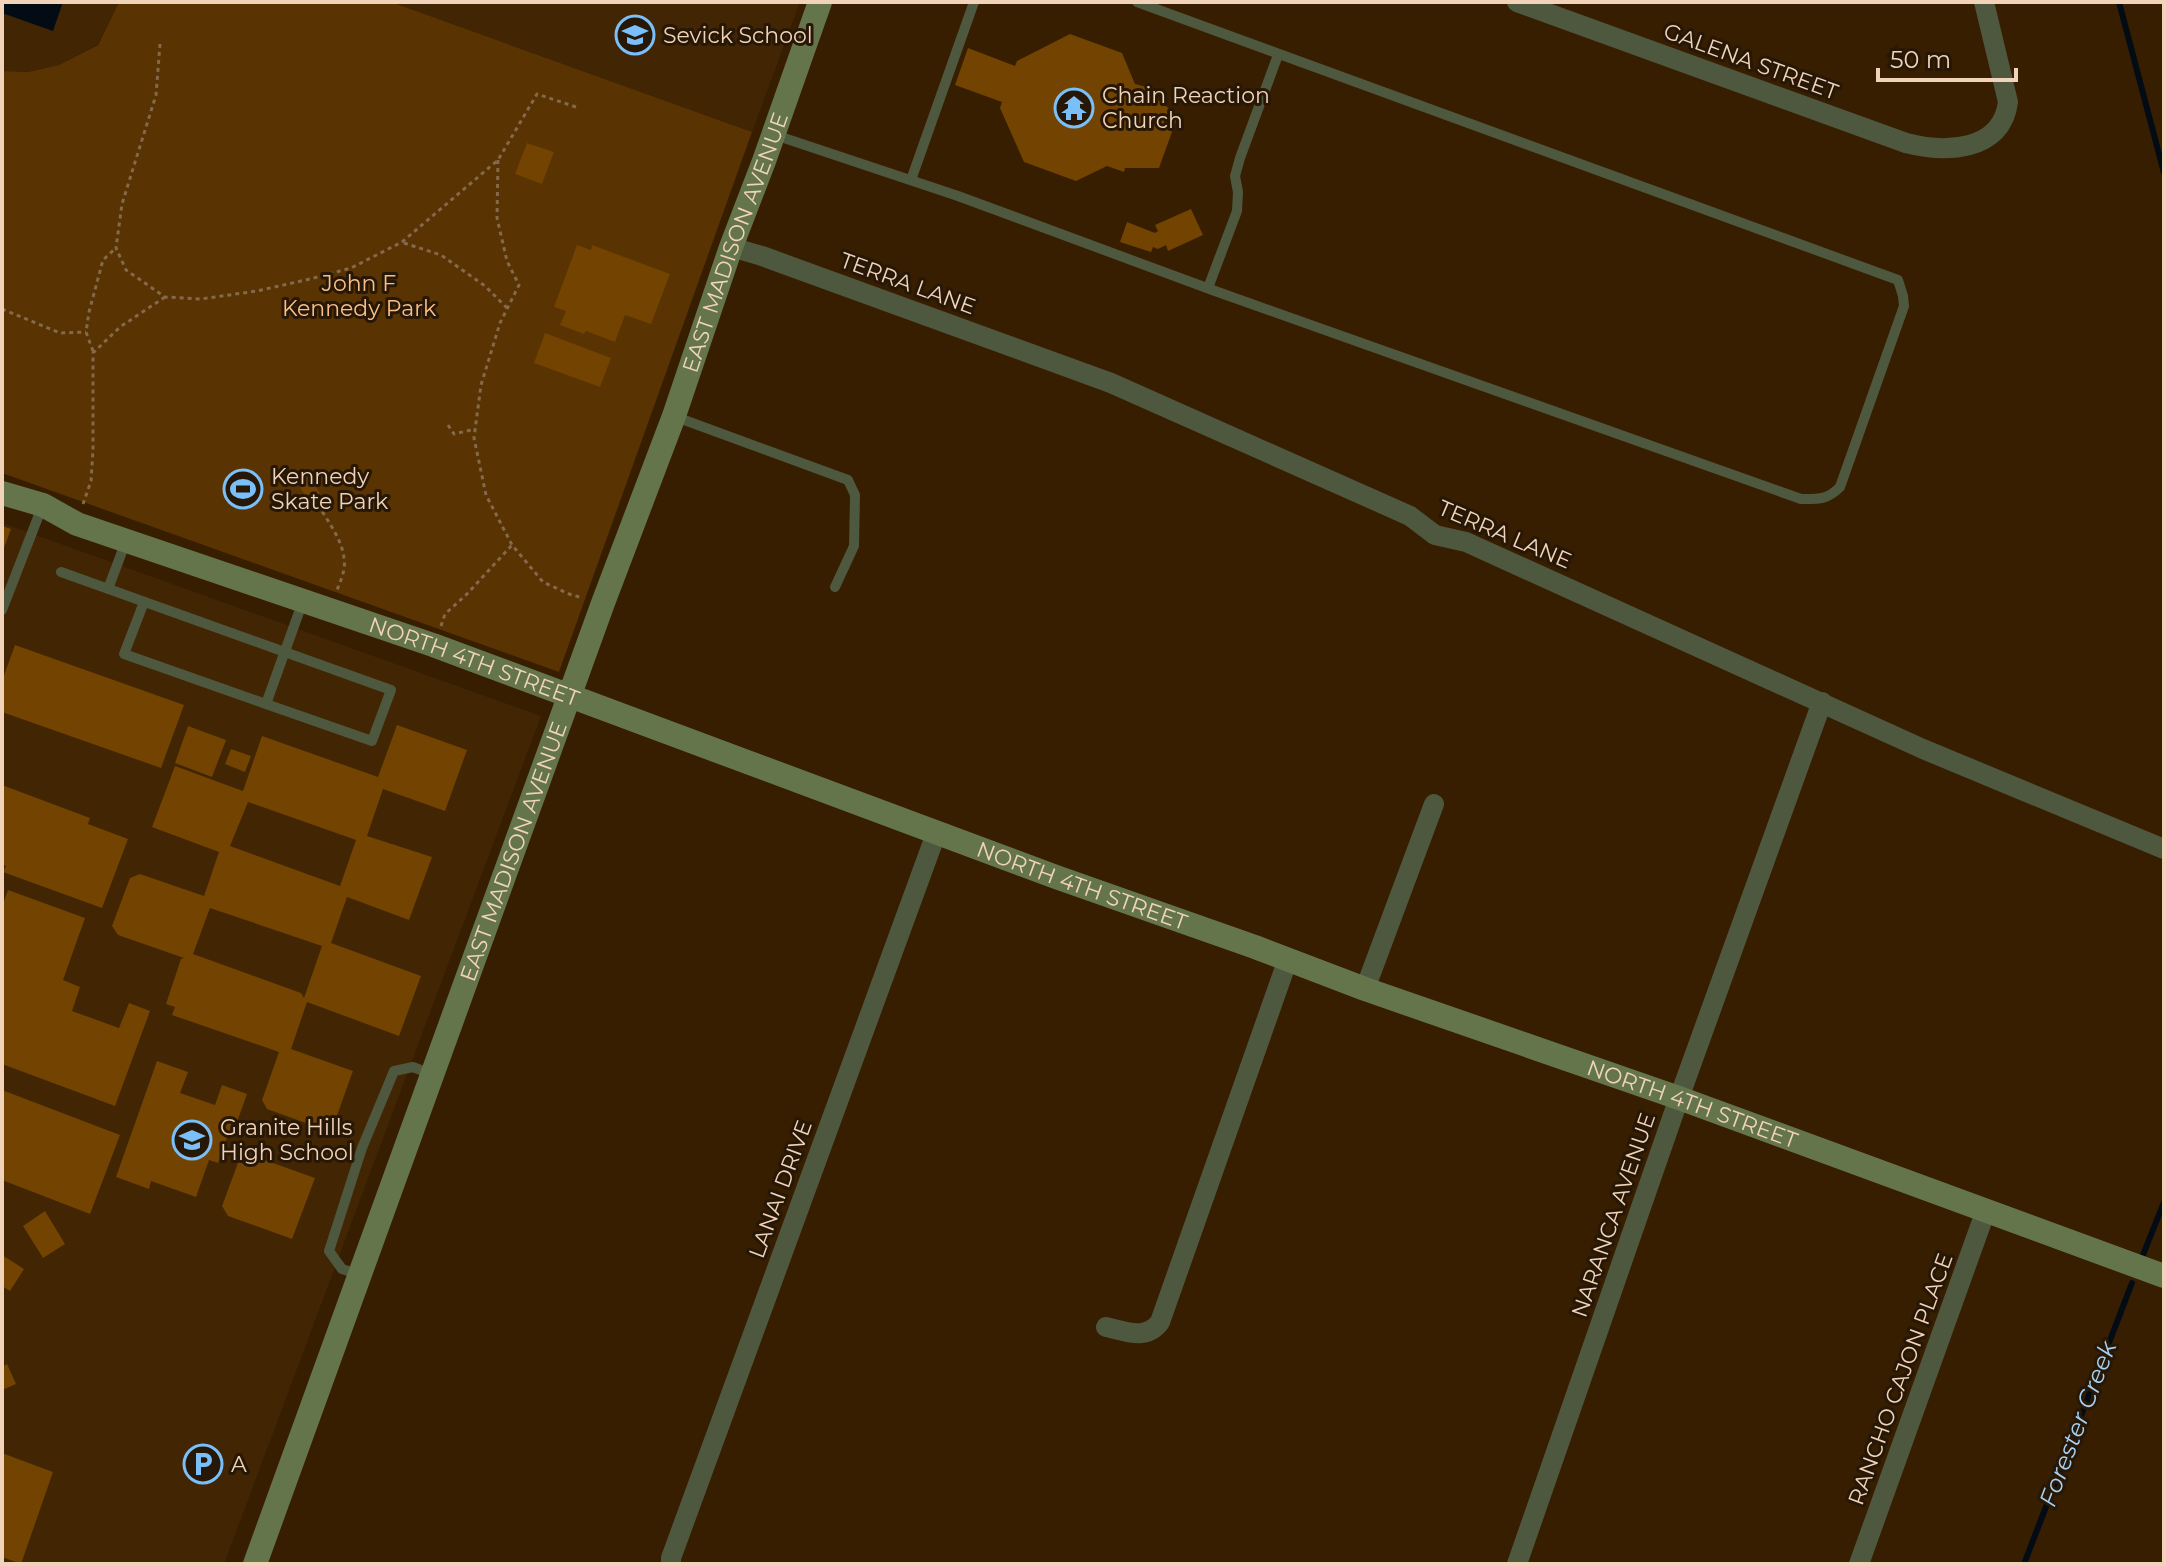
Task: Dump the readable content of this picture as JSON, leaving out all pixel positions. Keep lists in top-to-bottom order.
{
  "streets": {
    "street": [
      "GALENA STREET",
      "EAST MADISON AVENUE",
      "TERRA LANE",
      "NORTH 4TH STREET",
      "LANAI DRIVE",
      "NARANCA AVENUE",
      "RANCHO CAJON PLACE"
    ]
  },
  "crossings": [
    ["EAST MADISON AVENUE", "TERRA LANE"],
    ["EAST MADISON AVENUE", "NORTH 4TH STREET"],
    ["TERRA LANE", "NARANCA AVENUE"],
    ["NORTH 4TH STREET", "LANAI DRIVE"],
    ["NORTH 4TH STREET", "NARANCA AVENUE"],
    ["NORTH 4TH STREET", "RANCHO CAJON PLACE"]
  ],
  "water": ["Forester Creek"],
  "parks": ["John F Kennedy Park"],
  "places": {
    "school or university": ["Sevick School", "Granite Hills High School"],
    "temple": ["Chain Reaction Church"],
    "sports": ["Kennedy Skate Park"],
    "parking": ["A"]
  },
  "scale_bar": "50 m"
}
